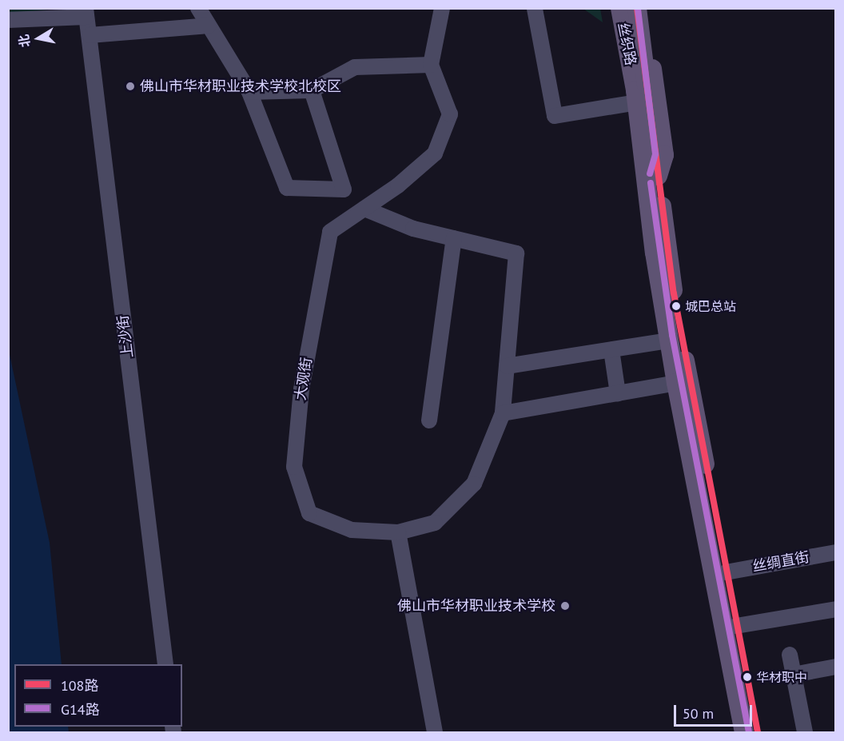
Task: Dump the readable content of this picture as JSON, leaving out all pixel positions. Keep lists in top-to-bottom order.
{
  "streets": {
    "main road": ["丝织路"],
    "street": ["上沙街", "大观街", "丝绸直街"]
  },
  "crossings": [
    ["丝织路", "丝绸直街"]
  ],
  "places": [
    "佛山市华材职业技术学校北校区",
    "城巴总站",
    "佛山市华材职业技术学校",
    "华材职中"
  ],
  "lines": ["transit line 108路", "transit line G14路"],
  "legend": ["108路", "G14路"],
  "scale_bar": "50 m",
  "north": "left"
}
